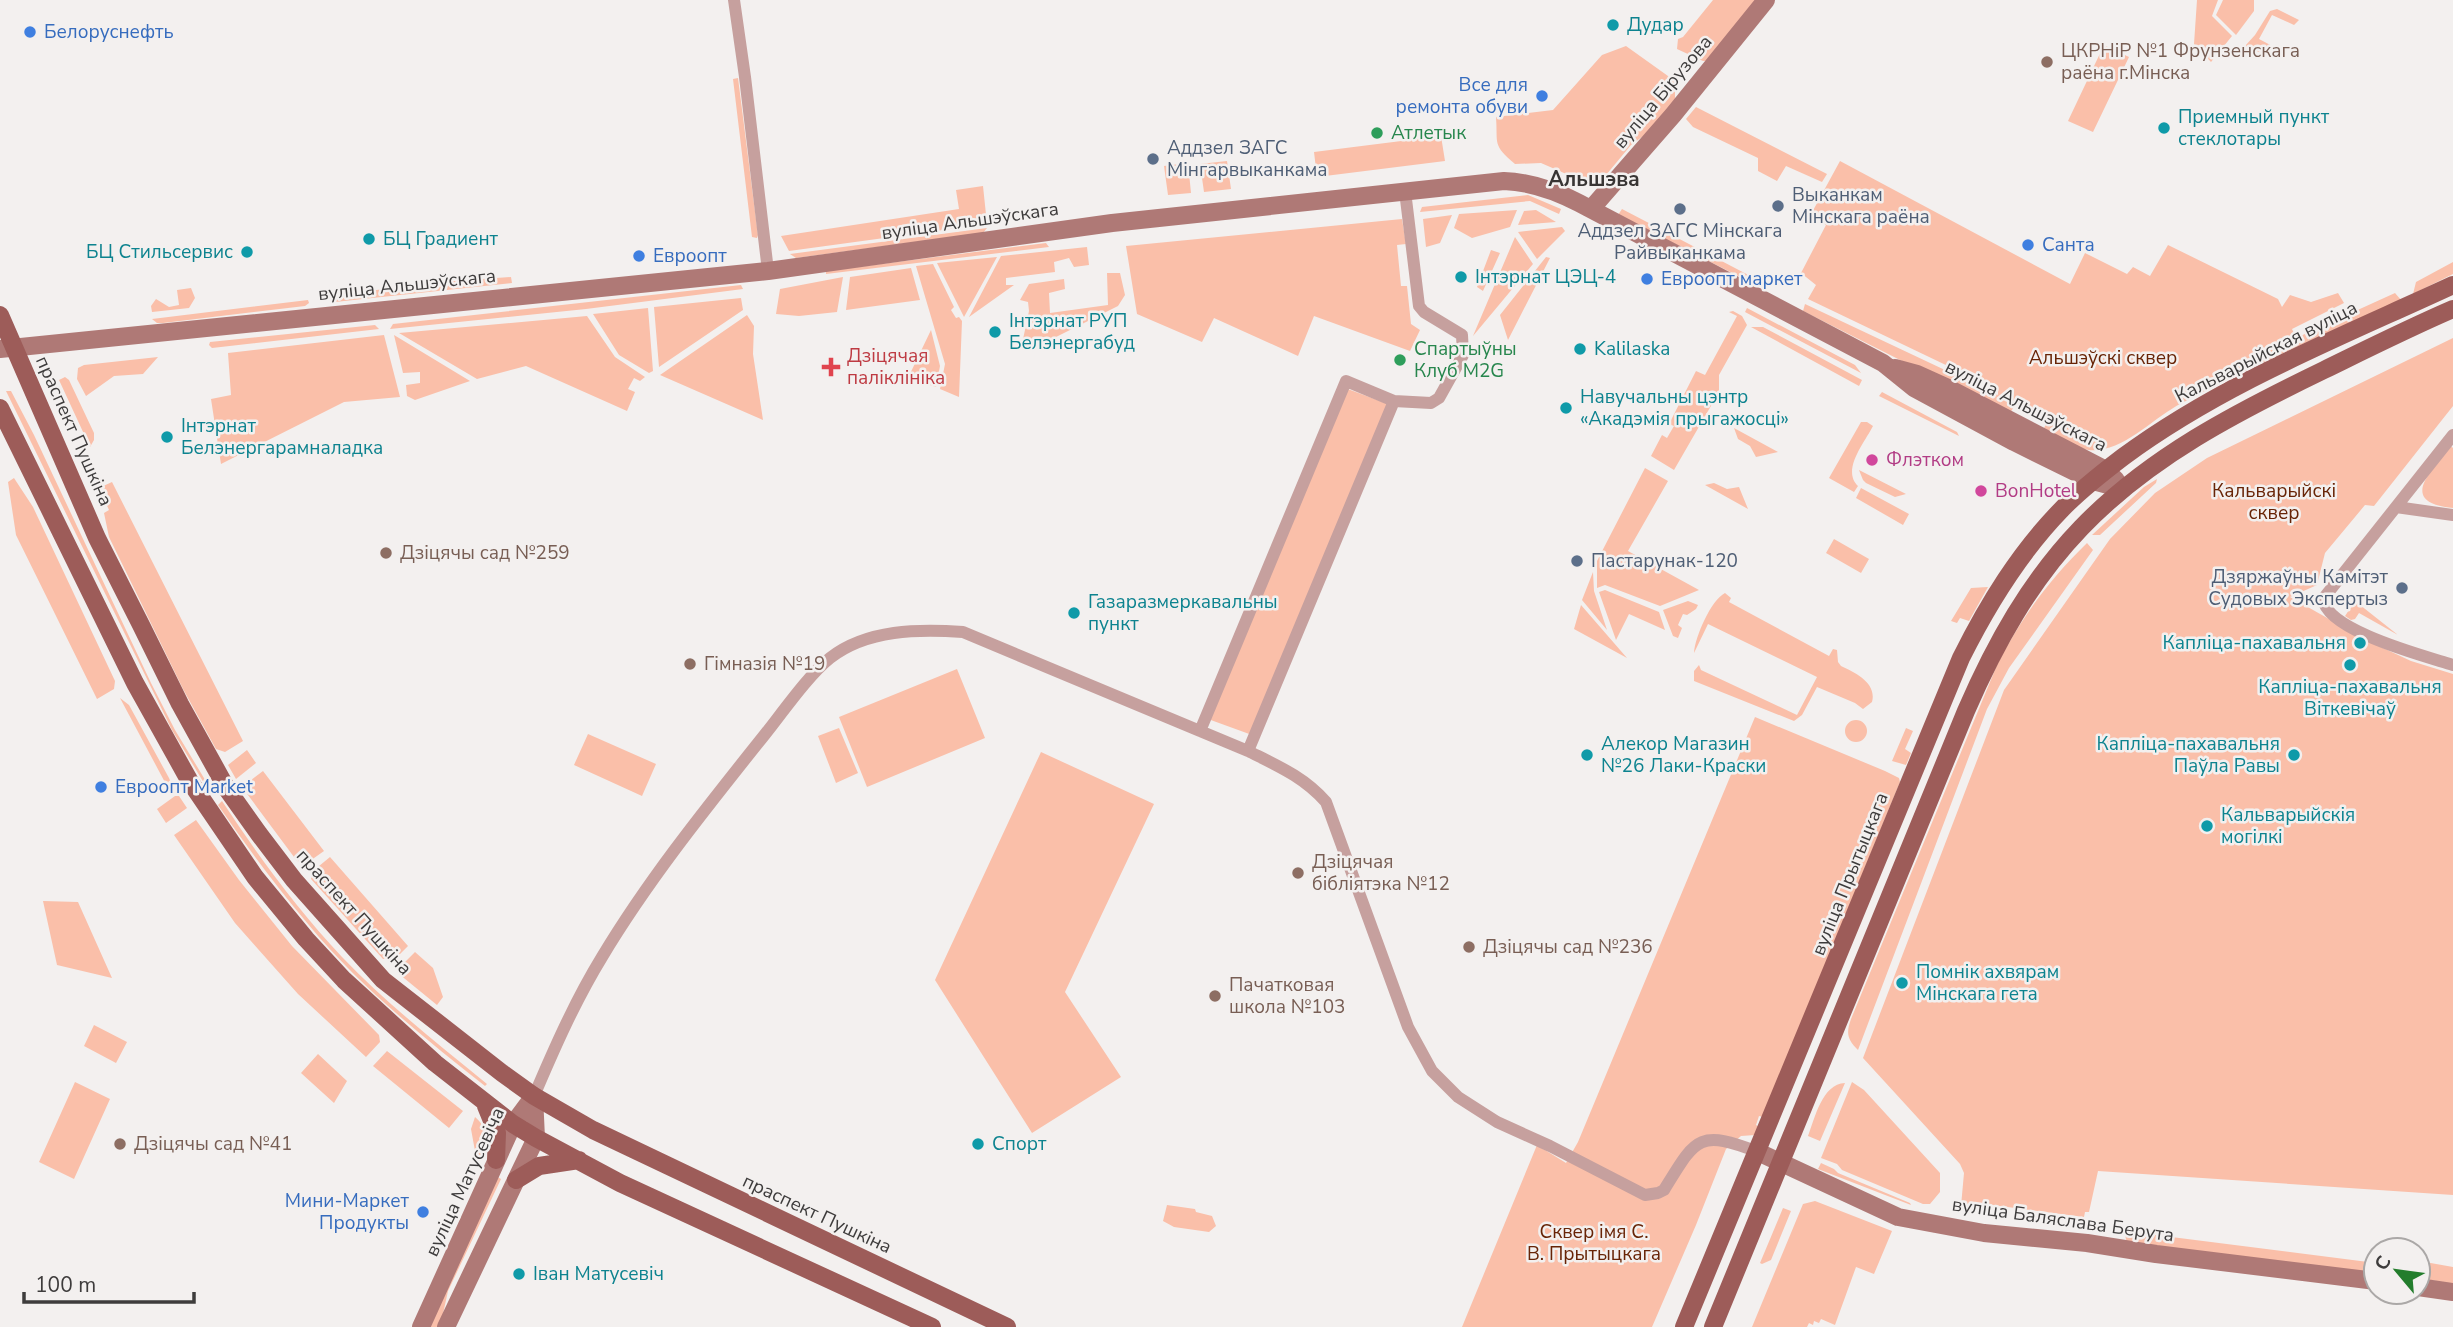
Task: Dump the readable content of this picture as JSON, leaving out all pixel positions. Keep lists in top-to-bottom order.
{
  "streets": {
    "main road": [
      "вуліца Бірузова",
      "вуліца Альшэўскага",
      "Кальварыйская вуліца",
      "праспект Пушкіна",
      "вуліца Прытыцкага",
      "вуліца Матусевіча",
      "вуліца Баляслава Берута"
    ]
  },
  "crossings": [
    ["вуліца Бірузова", "вуліца Альшэўскага"],
    ["вуліца Альшэўскага", "Кальварыйская вуліца"],
    ["вуліца Альшэўскага", "праспект Пушкіна"],
    ["вуліца Альшэўскага", "вуліца Прытыцкага"],
    ["Кальварыйская вуліца", "вуліца Прытыцкага"],
    ["праспект Пушкіна", "вуліца Матусевіча"],
    ["вуліца Прытыцкага", "вуліца Баляслава Берута"]
  ],
  "districts": ["Альшэва"],
  "parks": ["Альшэўскі сквер", "Кальварыйскі сквер", "Сквер імя С. В. Прытыцкага"],
  "places": {
    "other": [
      "Дудар",
      "Белоруснефть",
      "ЦКРНіР №1 Фрунзенскага раёна г.Мінска",
      "Все для ремонта обуви",
      "Приемный пункт стеклотары",
      "Атлетык",
      "Аддзел ЗАГС Мінгарвыканкама",
      "Выканкам Мінскага раёна",
      "Аддзел ЗАГС Мінскага Райвыканкама",
      "БЦ Градиент",
      "Санта",
      "БЦ Стильсервис",
      "Евроопт",
      "Інтэрнат ЦЭЦ-4",
      "Евроопт маркет",
      "Інтэрнат РУП Белэнергабуд",
      "Kalilaska",
      "Спартыўны Клуб M2G",
      "Навучальны цэнтр «Акадэмія прыгажосці»",
      "Інтэрнат Белэнергарамналадка",
      "Флэтком",
      "BonHotel",
      "Дзіцячы сад №259",
      "Пастарунак-120",
      "Дзяржаўны Камітэт Судовых Экспертыз",
      "Газаразмеркавальны пункт",
      "Капліца-пахавальня",
      "Гімназія №19",
      "Капліца-пахавальня Віткевічаў",
      "Алекор Магазин №26 Лаки-Краски",
      "Капліца-пахавальня Паўла Равы",
      "Евроопт Market",
      "Кальварыйскія могілкі",
      "Дзіцячая бібліятэка №12",
      "Дзіцячы сад №236",
      "Помнік ахвярам Мінскага гета",
      "Пачатковая школа №103",
      "Дзіцячы сад №41",
      "Спорт",
      "Мини-Маркет Продукты",
      "Іван Матусевіч"
    ],
    "health": ["Дзіцячая паліклініка"]
  },
  "scale_bar": "100 m",
  "north": "top left"
}
